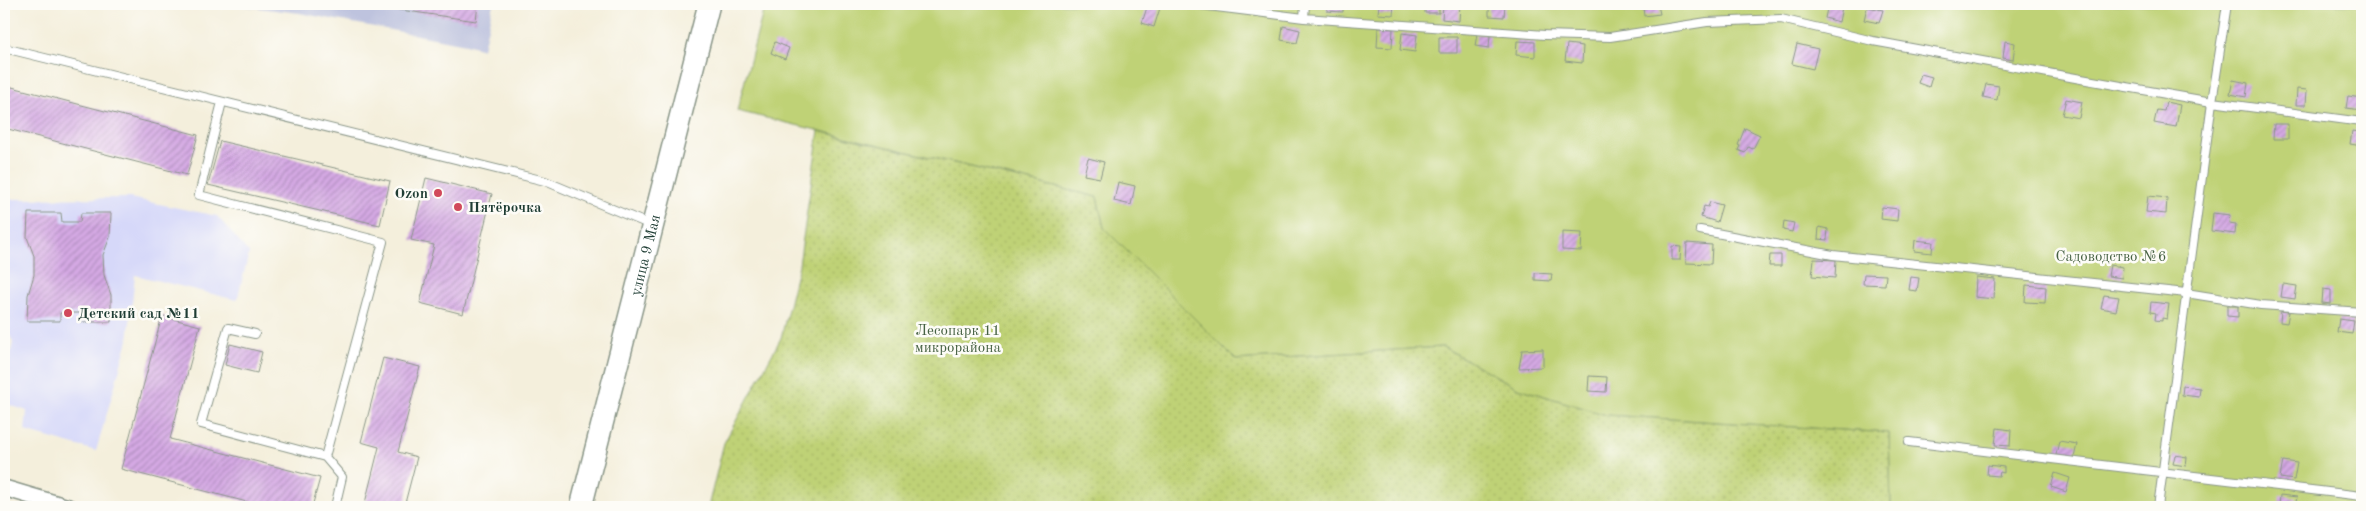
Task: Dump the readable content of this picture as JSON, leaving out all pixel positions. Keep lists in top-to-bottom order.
{
  "streets": {
    "main road": ["улица 9 Мая"]
  },
  "parks": ["Садоводство №6", "Лесопарк 11 микрорайона"],
  "places": ["Ozon", "Пятёрочка", "Детский сад №11"]
}
